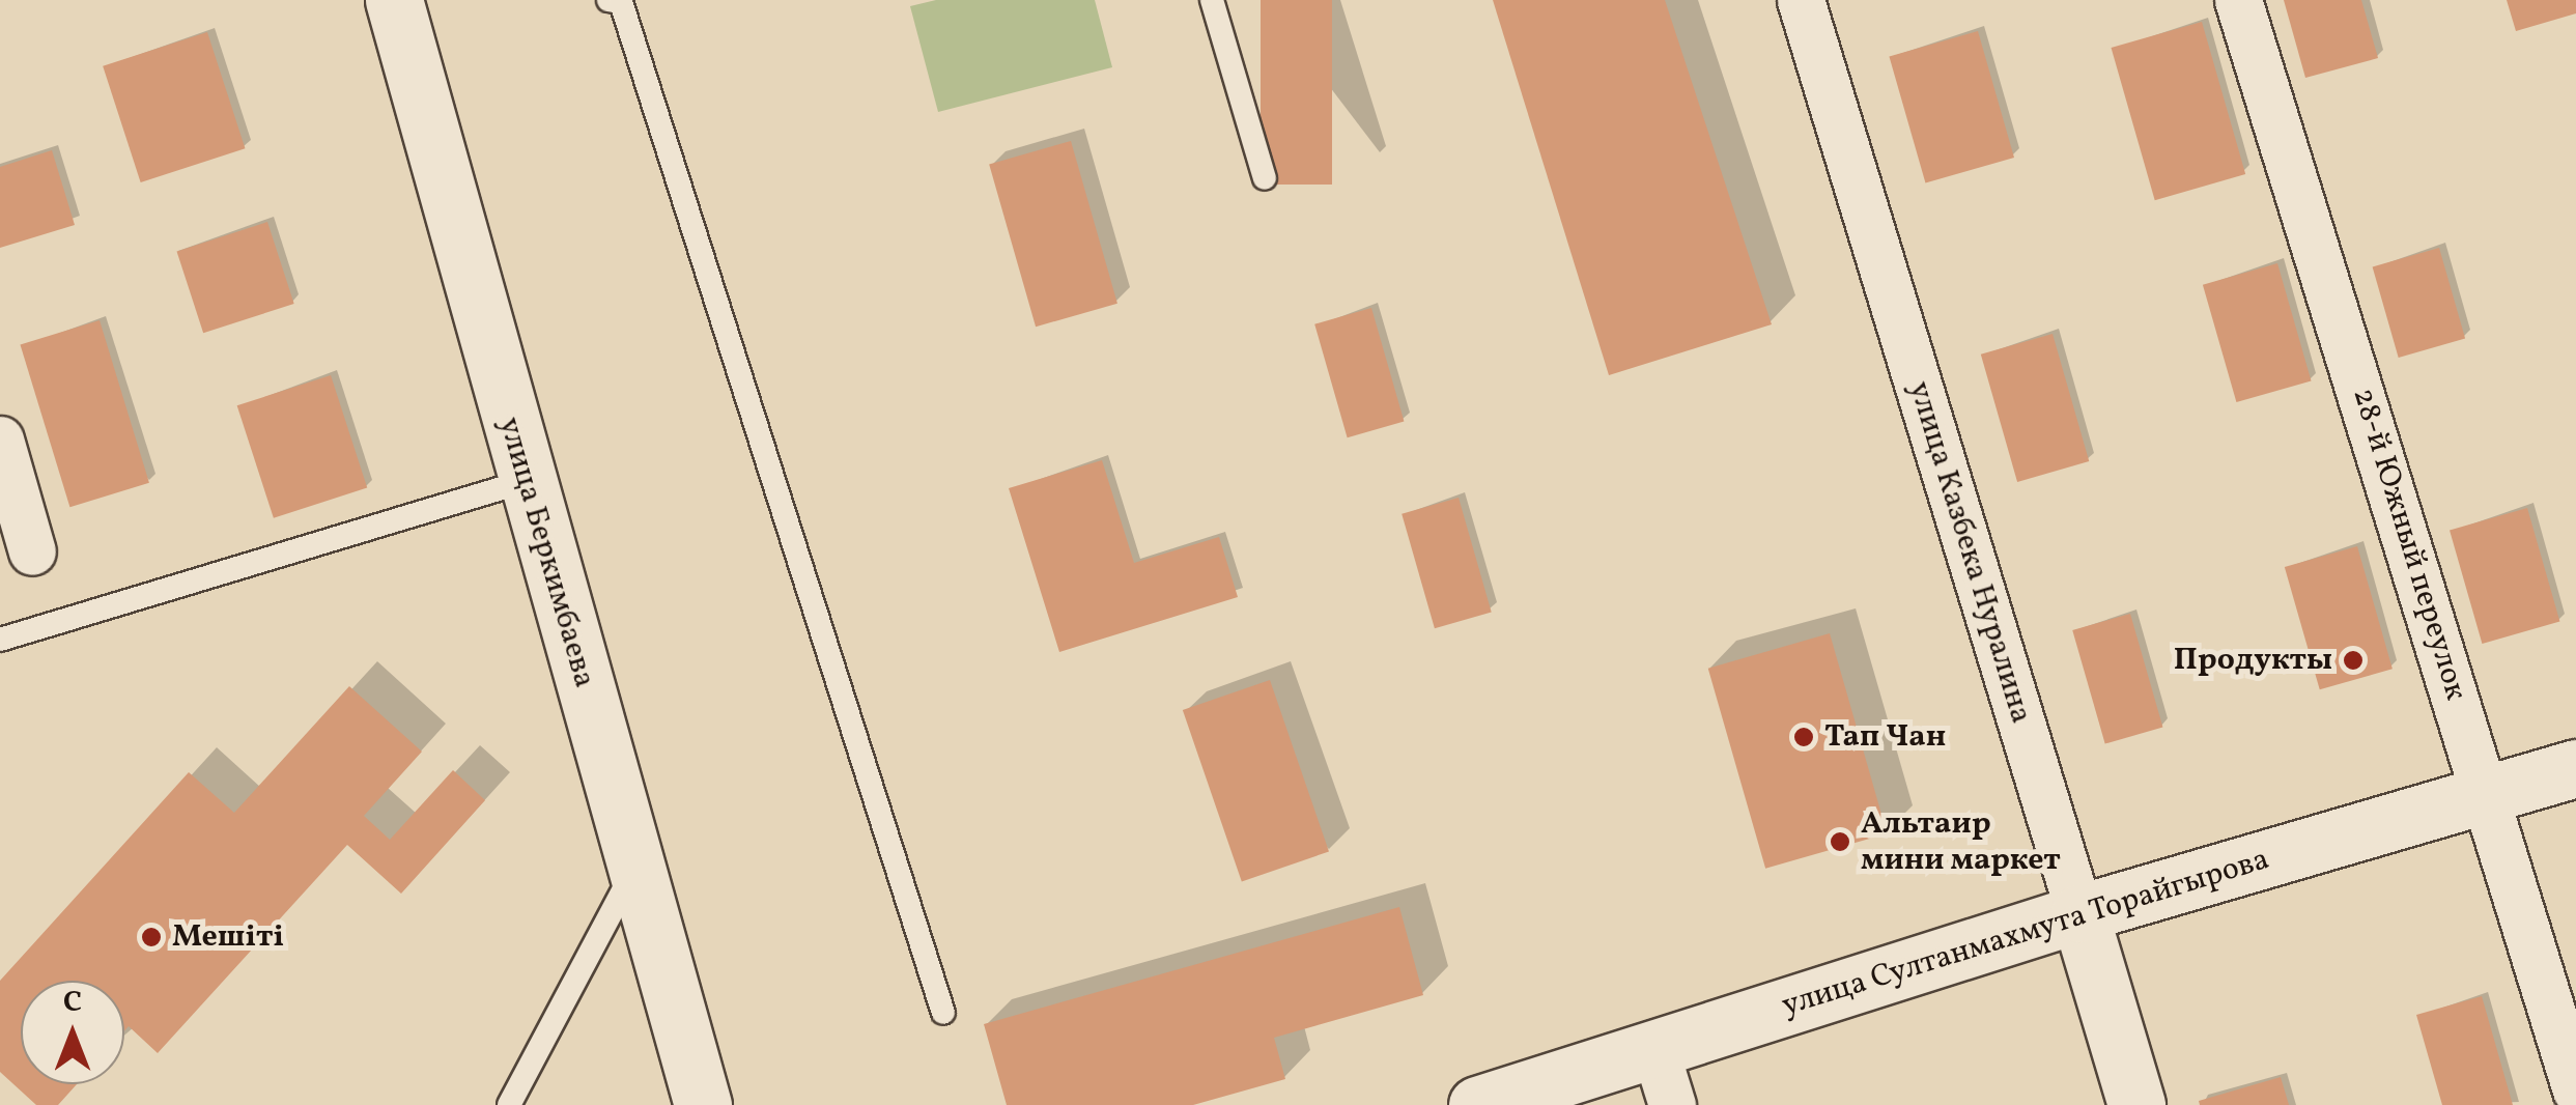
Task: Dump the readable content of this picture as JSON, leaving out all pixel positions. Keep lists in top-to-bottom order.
{
  "streets": {
    "street": [
      "28-й Южный переулок",
      "улица Беркимбаева",
      "улица Казбека Нуралина",
      "улица Султанмахмута Торайгырова"
    ]
  },
  "crossings": [
    ["28-й Южный переулок", "улица Султанмахмута Торайгырова"],
    ["улица Казбека Нуралина", "улица Султанмахмута Торайгырова"]
  ],
  "places": [
    "Продукты",
    "Тап Чан",
    "Альтаир мини маркет",
    "Мешіті"
  ],
  "north": "top"
}
